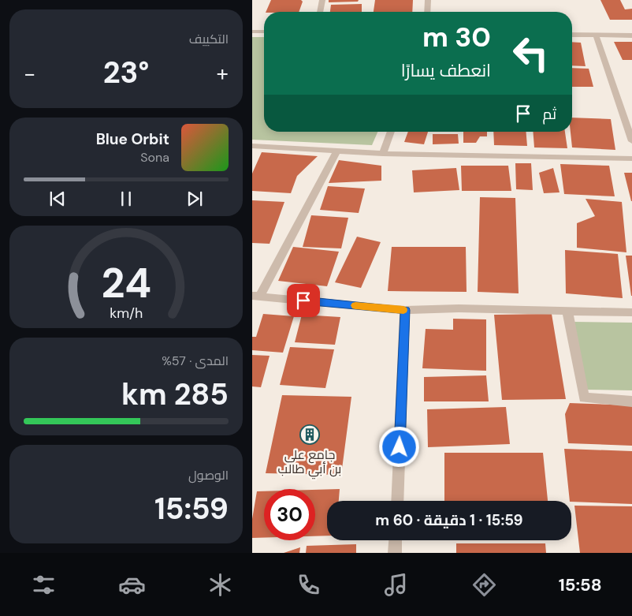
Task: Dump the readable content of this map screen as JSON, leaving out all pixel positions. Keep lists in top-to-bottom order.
{
  "places": {
    "building": ["جامع علي بن أبي طالب"]
  },
  "page": {
    "tile": [
      "التكييف",
      ["المدى · 57%", "285 km"],
      ["الوصول", "15:59"]
    ],
    "turn": ["30 m", "انعطف يسارًا"],
    "heat": ["−", "23°", "+"],
    "then": "ثم",
    "song": ["Blue Orbit", "Sona"],
    "limit": "30",
    "trip": "15:59 · 1 دقيقة · 60 m",
    "tabs": "15:58",
    "gauge": ["24", "km/h"]
  }
}
